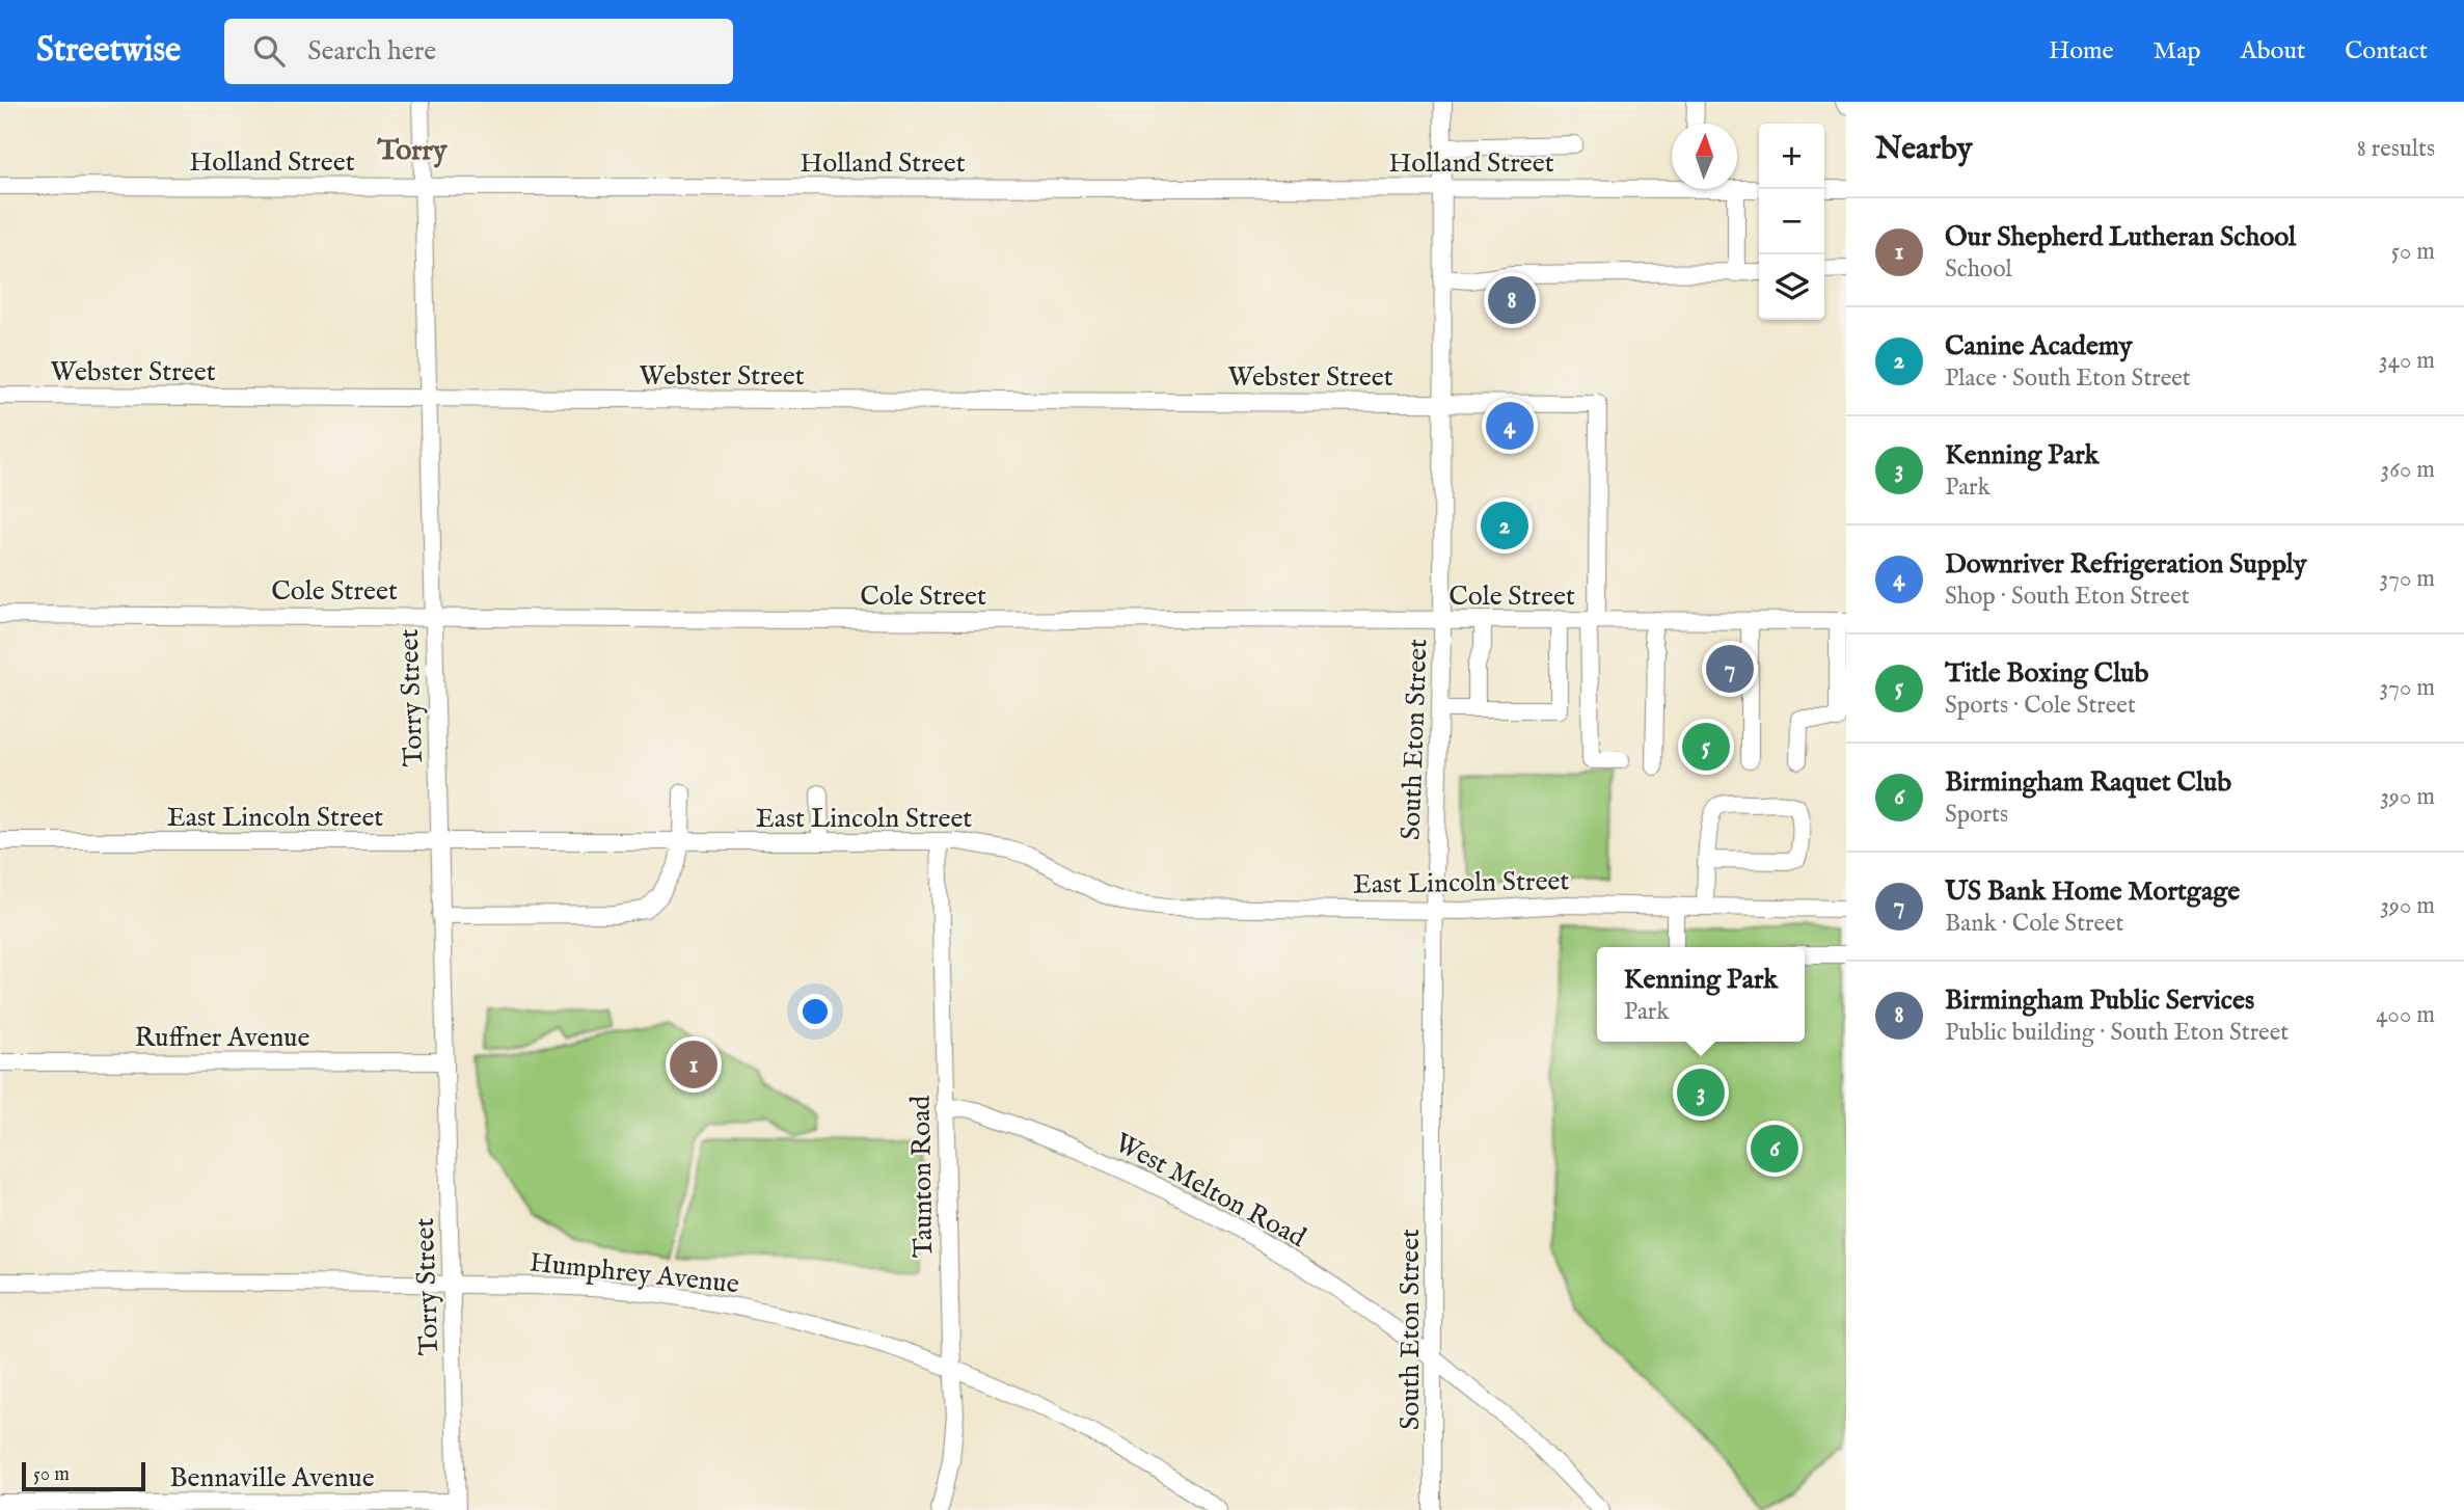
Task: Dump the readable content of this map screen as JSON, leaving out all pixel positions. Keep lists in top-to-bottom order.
{
  "streets": {
    "street": [
      "Holland Street",
      "Webster Street",
      "Cole Street",
      "Torry Street",
      "South Eton Street",
      "East Lincoln Street",
      "Ruffner Avenue",
      "Taunton Road",
      "West Melton Road",
      "Humphrey Avenue",
      "Bennaville Avenue"
    ]
  },
  "crossings": [
    ["Holland Street", "Torry Street"],
    ["Holland Street", "South Eton Street"],
    ["Webster Street", "Cole Street"],
    ["Webster Street", "Torry Street"],
    ["Webster Street", "South Eton Street"],
    ["Cole Street", "Torry Street"],
    ["Cole Street", "South Eton Street"],
    ["Torry Street", "East Lincoln Street"],
    ["Torry Street", "Ruffner Avenue"],
    ["Torry Street", "Humphrey Avenue"],
    ["Torry Street", "Bennaville Avenue"],
    ["South Eton Street", "East Lincoln Street"],
    ["South Eton Street", "West Melton Road"],
    ["East Lincoln Street", "Taunton Road"],
    ["Taunton Road", "West Melton Road"],
    ["Taunton Road", "Humphrey Avenue"]
  ],
  "districts": ["Torry"],
  "scale_bar": "50 m",
  "north": "top",
  "page": {
    "header": "Streetwise",
    "search": "Search here",
    "nav": [
      "Home",
      "Map",
      "About",
      "Contact"
    ],
    "heading": ["Nearby", "8 results"],
    "map_buttons": ["+", "−"],
    "list": [
      {
        "mark": "1",
        "name": "Our Shepherd Lutheran School",
        "note": "School",
        "value": "50 m"
      },
      {
        "mark": "2",
        "name": "Canine Academy",
        "note": "Place · South Eton Street",
        "value": "340 m"
      },
      {
        "mark": "3",
        "name": "Kenning Park",
        "note": "Park",
        "value": "360 m"
      },
      {
        "mark": "4",
        "name": "Downriver Refrigeration Supply",
        "note": "Shop · South Eton Street",
        "value": "370 m"
      },
      {
        "mark": "5",
        "name": "Title Boxing Club",
        "note": "Sports · Cole Street",
        "value": "370 m"
      },
      {
        "mark": "6",
        "name": "Birmingham Raquet Club",
        "note": "Sports",
        "value": "390 m"
      },
      {
        "mark": "7",
        "name": "US Bank Home Mortgage",
        "note": "Bank · Cole Street",
        "value": "390 m"
      },
      {
        "mark": "8",
        "name": "Birmingham Public Services",
        "note": "Public building · South Eton Street",
        "value": "400 m"
      }
    ],
    "pins": [
      "8",
      "4",
      "2",
      "7",
      "5",
      "1",
      "3",
      "6"
    ],
    "popup": ["Kenning Park", "Park"],
    "scale": "50 m"
  }
}
